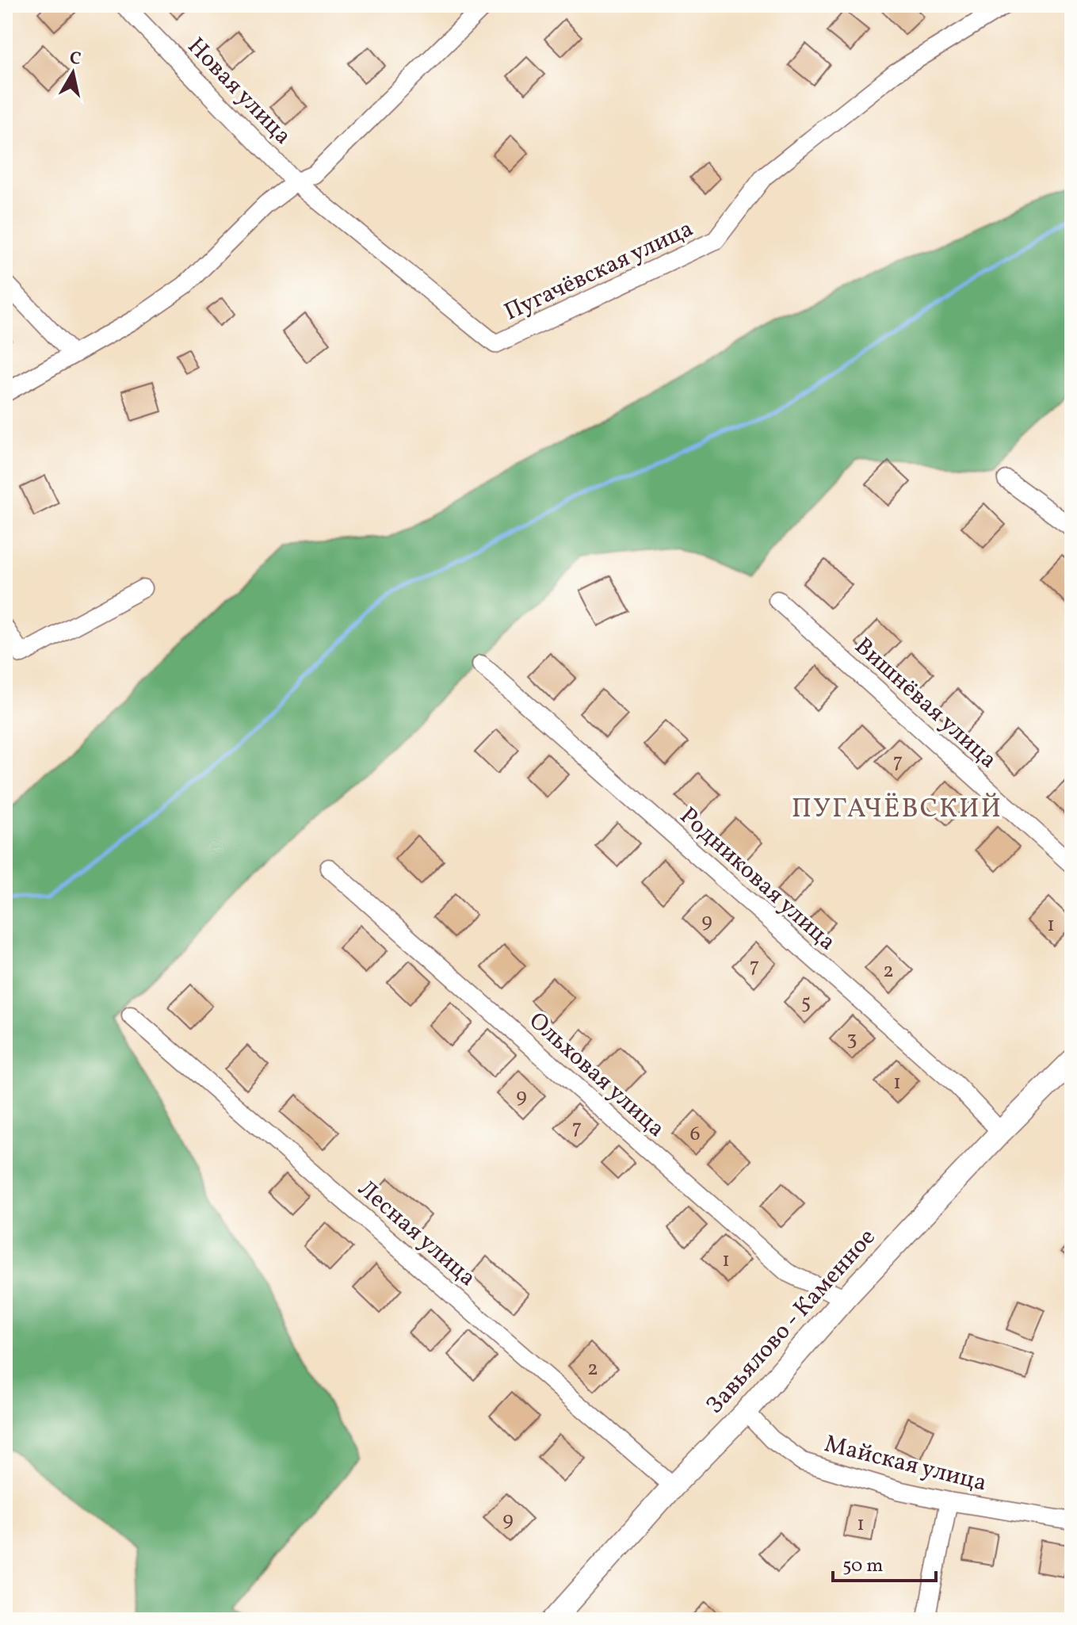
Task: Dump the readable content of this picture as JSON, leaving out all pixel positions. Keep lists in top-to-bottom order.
{
  "streets": {
    "main road": ["Завьялово - Каменное"],
    "street": [
      "Новая улица",
      "Пугачёвская улица",
      "Вишнёвая улица",
      "Родниковая улица",
      "Ольховая улица",
      "Лесная улица",
      "Майская улица"
    ]
  },
  "crossings": [
    ["Новая улица", "Пугачёвская улица"],
    ["Родниковая улица", "Завьялово - Каменное"],
    ["Ольховая улица", "Завьялово - Каменное"],
    ["Лесная улица", "Завьялово - Каменное"],
    ["Завьялово - Каменное", "Майская улица"]
  ],
  "districts": ["ПУГАЧЁВСКИЙ"],
  "house_numbers": [
    "7",
    "9",
    "1",
    "7",
    "2",
    "5",
    "3",
    "1",
    "9",
    "7",
    "6",
    "1",
    "2",
    "9",
    "1"
  ],
  "scale_bar": "50 m",
  "north": "top"
}
